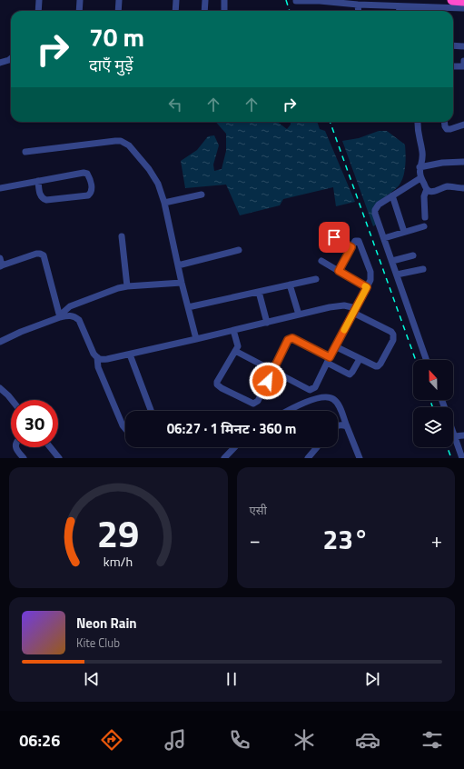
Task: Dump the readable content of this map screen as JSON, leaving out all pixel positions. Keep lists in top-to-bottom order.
{
  "north": "top",
  "page": {
    "turn": ["70 m", "दाएँ मुड़ें"],
    "limit": "30",
    "trip": "06:27 · 1 मिनट · 360 m",
    "tile": "एसी",
    "heat": ["−", "23°", "+"],
    "song": ["Neon Rain", "Kite Club"],
    "tabs": "06:26",
    "gauge": ["29", "km/h"]
  }
}
